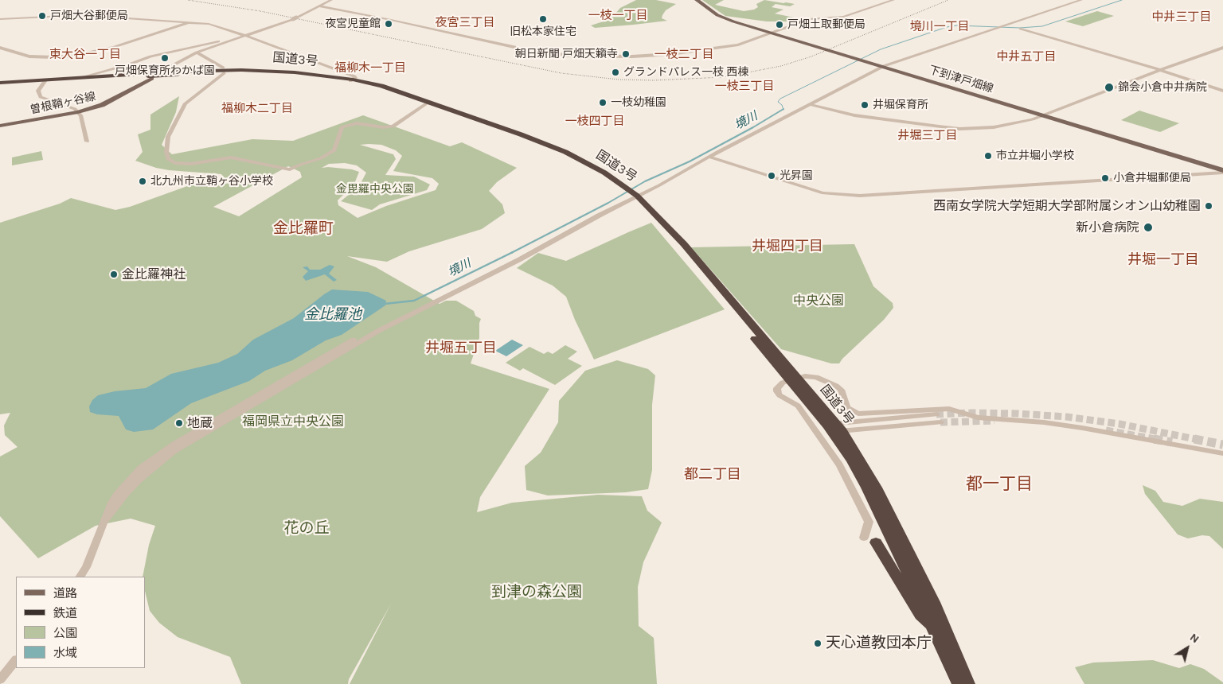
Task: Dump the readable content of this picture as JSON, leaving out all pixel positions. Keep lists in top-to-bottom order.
{
  "streets": {
    "highway": ["国道3号"],
    "main road": ["下到津戸畑線", "曽根鞘ヶ谷線"]
  },
  "crossings": [
    ["国道3号", "曽根鞘ヶ谷線"]
  ],
  "districts": [
    "一枝一丁目",
    "中井三丁目",
    "夜宮三丁目",
    "境川一丁目",
    "東大谷一丁目",
    "一枝二丁目",
    "中井五丁目",
    "福柳木一丁目",
    "一枝三丁目",
    "福柳木二丁目",
    "一枝四丁目",
    "井堀三丁目",
    "金比羅町",
    "井堀四丁目",
    "井堀一丁目",
    "井堀五丁目",
    "都二丁目",
    "都一丁目"
  ],
  "water": ["境川", "金比羅池"],
  "parks": [
    "金毘羅中央公園",
    "中央公園",
    "福岡県立中央公園",
    "花の丘",
    "到津の森公園"
  ],
  "places": [
    "戸畑大谷郵便局",
    "旧松本家住宅",
    "夜宮児童館",
    "戸畑土取郵便局",
    "朝日新聞 戸畑天籟寺",
    "戸畑保育所わかば園",
    "グランドパレス一枝 西棟",
    "錦会小倉中井病院",
    "一枝幼稚園",
    "井堀保育所",
    "市立井堀小学校",
    "光昇園",
    "小倉井堀郵便局",
    "北九州市立鞘ヶ谷小学校",
    "西南女学院大学短期大学部附属シオン山幼稚園",
    "新小倉病院",
    "金比羅神社",
    "地蔵",
    "天心道教団本庁"
  ],
  "legend": [
    "道路",
    "鉄道",
    "公園",
    "水域"
  ],
  "north": "top right"
}
